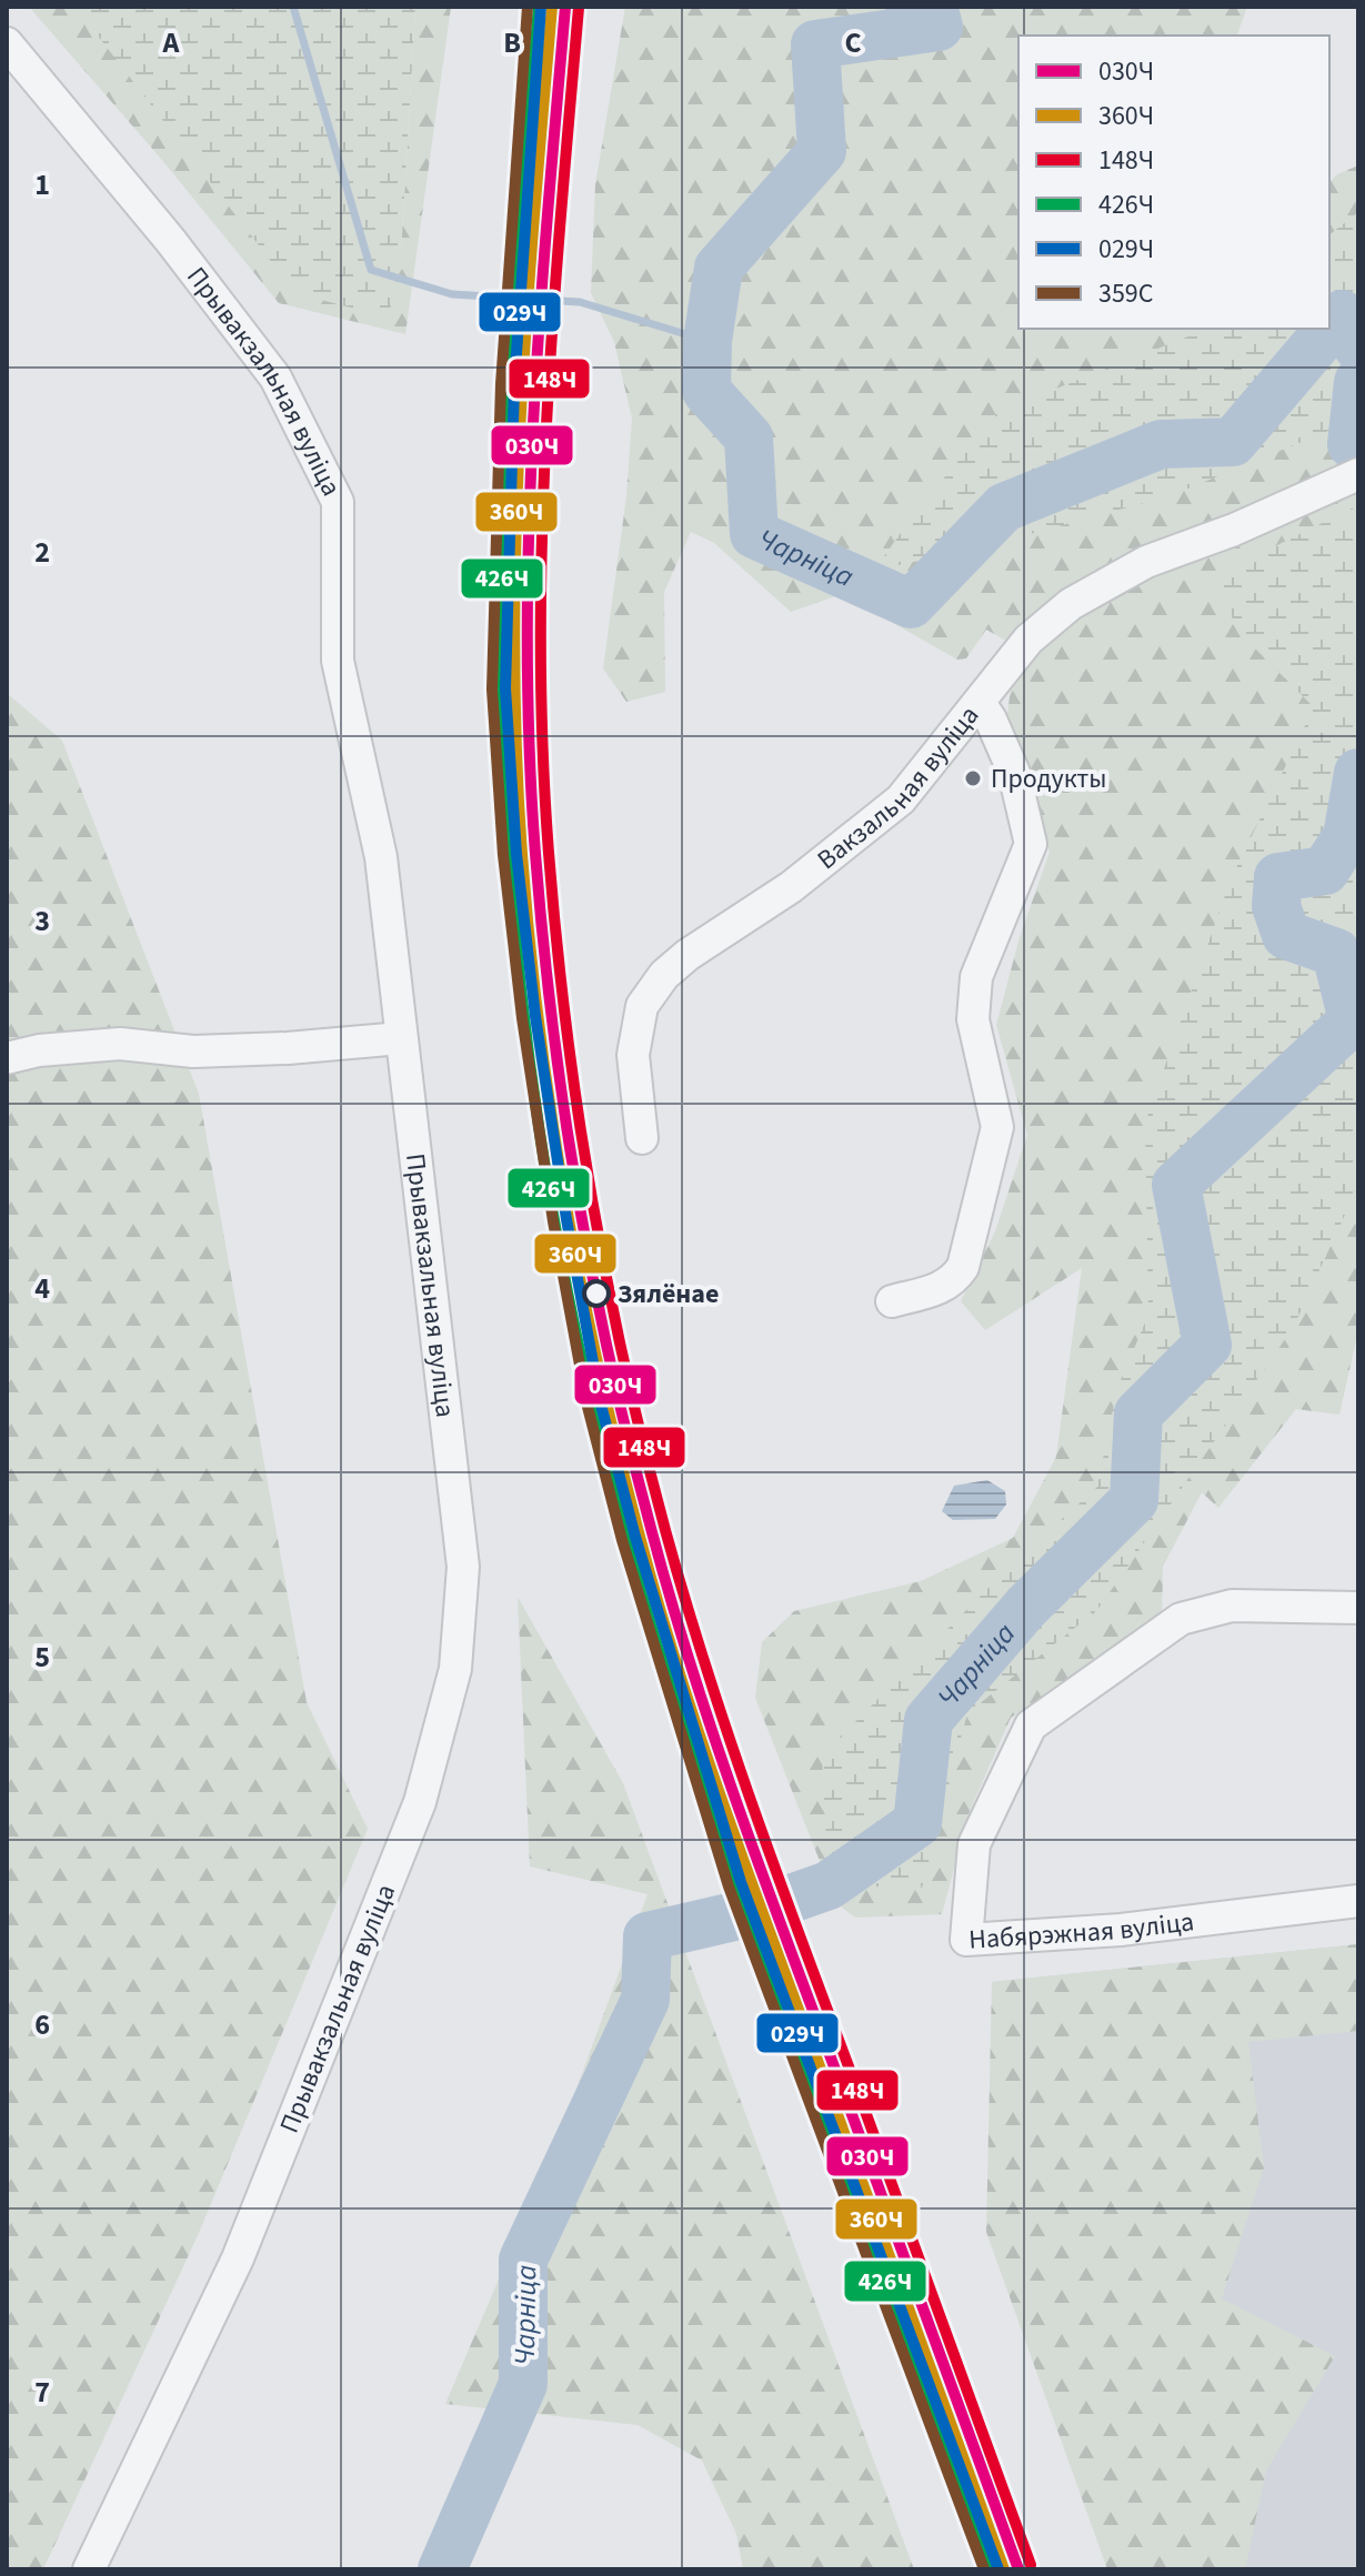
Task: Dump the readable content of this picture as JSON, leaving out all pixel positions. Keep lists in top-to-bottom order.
{
  "streets": {
    "street": ["Прывакзальная вуліца", "Вакзальная вуліца", "Набярэжная вуліца"]
  },
  "water": ["Чарніца"],
  "places": ["Продукты", "Зялёнае"],
  "lines": [
    "transit line 030Ч",
    "transit line 360Ч",
    "transit line 426Ч",
    "transit line 029Ч",
    "transit line 359С",
    "transit line 148Ч"
  ],
  "legend": [
    "030Ч",
    "360Ч",
    "148Ч",
    "426Ч",
    "029Ч",
    "359С"
  ],
  "grid": {
    "columns": ["A", "B", "C"],
    "rows": [
      "1",
      "2",
      "3",
      "4",
      "5",
      "6",
      "7"
    ]
  }
}
